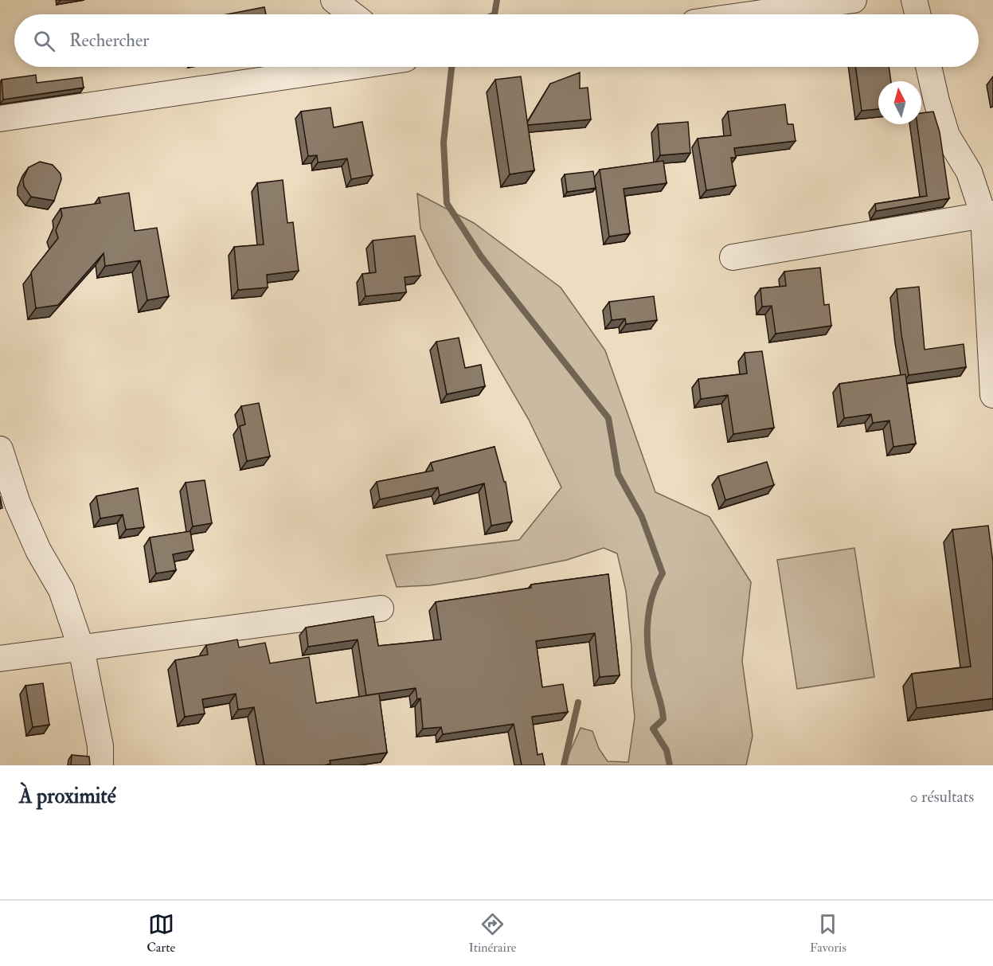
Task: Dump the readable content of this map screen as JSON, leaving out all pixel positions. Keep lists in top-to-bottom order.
{
  "north": "top",
  "page": {
    "search": "Rechercher",
    "heading": ["À proximité", "0 résultats"],
    "nav": ["Carte", "Itinéraire", "Favoris"]
  }
}
